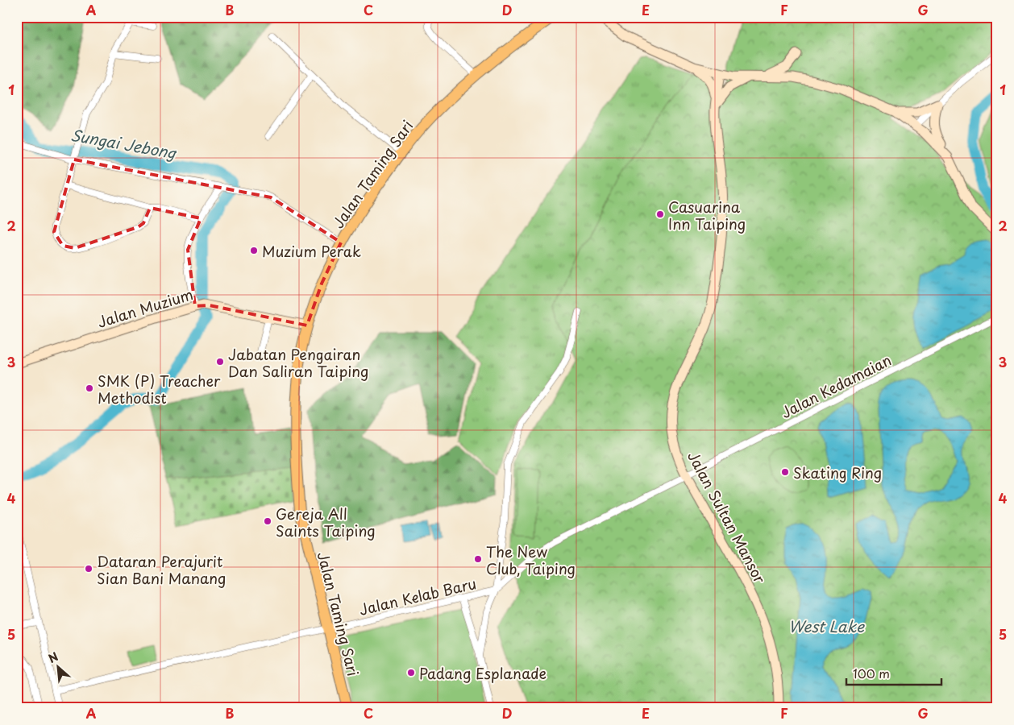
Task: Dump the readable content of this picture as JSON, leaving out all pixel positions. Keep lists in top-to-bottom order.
{
  "streets": {
    "main road": ["Jalan Taming Sari"],
    "street": [
      "Jalan Muzium",
      "Jalan Kedamaian",
      "Jalan Sultan Mansor",
      "Jalan Kelab Baru"
    ]
  },
  "crossings": [
    ["Jalan Taming Sari", "Jalan Muzium"],
    ["Jalan Taming Sari", "Jalan Kelab Baru"],
    ["Jalan Kedamaian", "Jalan Sultan Mansor"],
    ["Jalan Kedamaian", "Jalan Kelab Baru"]
  ],
  "water": ["Sungai Jebong", "West Lake"],
  "places": [
    "Casuarina Inn Taiping",
    "Muzium Perak",
    "Jabatan Pengairan Dan Saliran Taiping",
    "SMK (P) Treacher Methodist",
    "Skating Ring",
    "Gereja All Saints Taiping",
    "The New Club, Taiping",
    "Dataran Perajurit Sian Bani Manang",
    "Padang Esplanade"
  ],
  "scale_bar": "100 m",
  "north": "top left",
  "grid": {
    "columns": [
      "A",
      "B",
      "C",
      "D",
      "E",
      "F",
      "G"
    ],
    "rows": [
      "1",
      "2",
      "3",
      "4",
      "5"
    ]
  }
}
